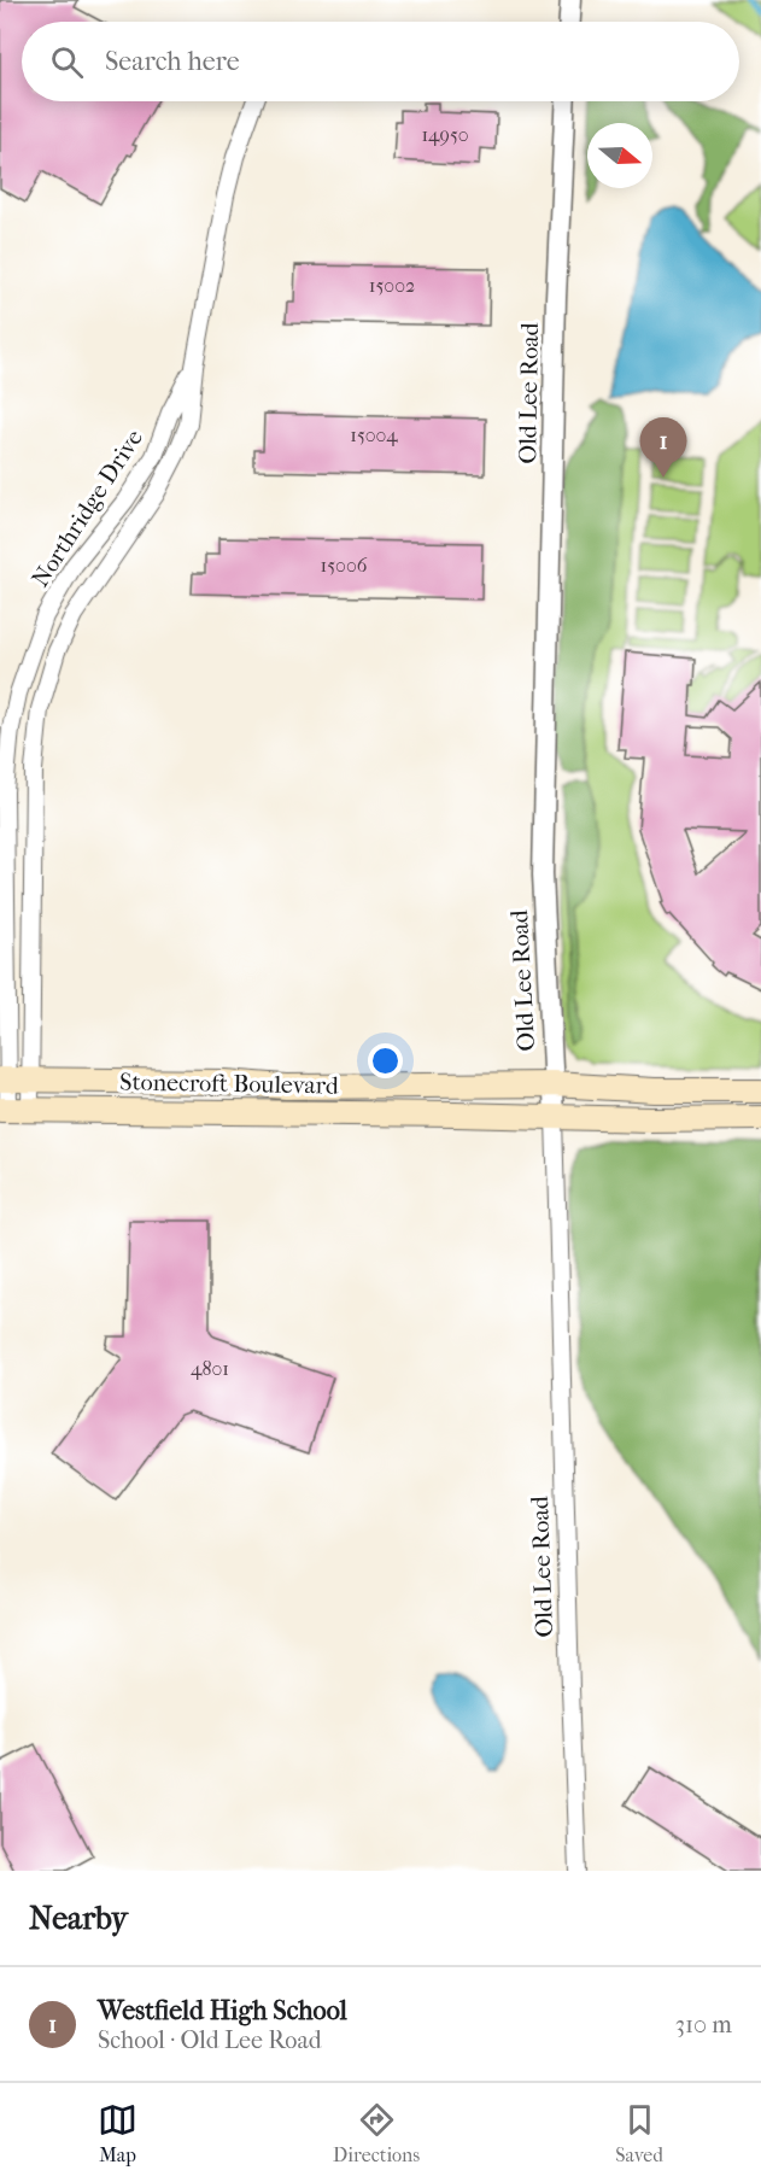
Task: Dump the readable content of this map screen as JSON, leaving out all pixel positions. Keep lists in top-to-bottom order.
{
  "streets": {
    "main road": ["Stonecroft Boulevard"],
    "street": ["Old Lee Road", "Northridge Drive"]
  },
  "crossings": [
    ["Old Lee Road", "Stonecroft Boulevard"],
    ["Northridge Drive", "Stonecroft Boulevard"]
  ],
  "house_numbers": [
    "14950",
    "15002",
    "15004",
    "15006",
    "4801"
  ],
  "north": "right",
  "page": {
    "search": "Search here",
    "pins": "1",
    "heading": "Nearby",
    "list": [
      {
        "mark": "1",
        "name": "Westfield High School",
        "note": "School · Old Lee Road",
        "value": "310 m"
      }
    ],
    "nav": ["Map", "Directions", "Saved"]
  }
}
